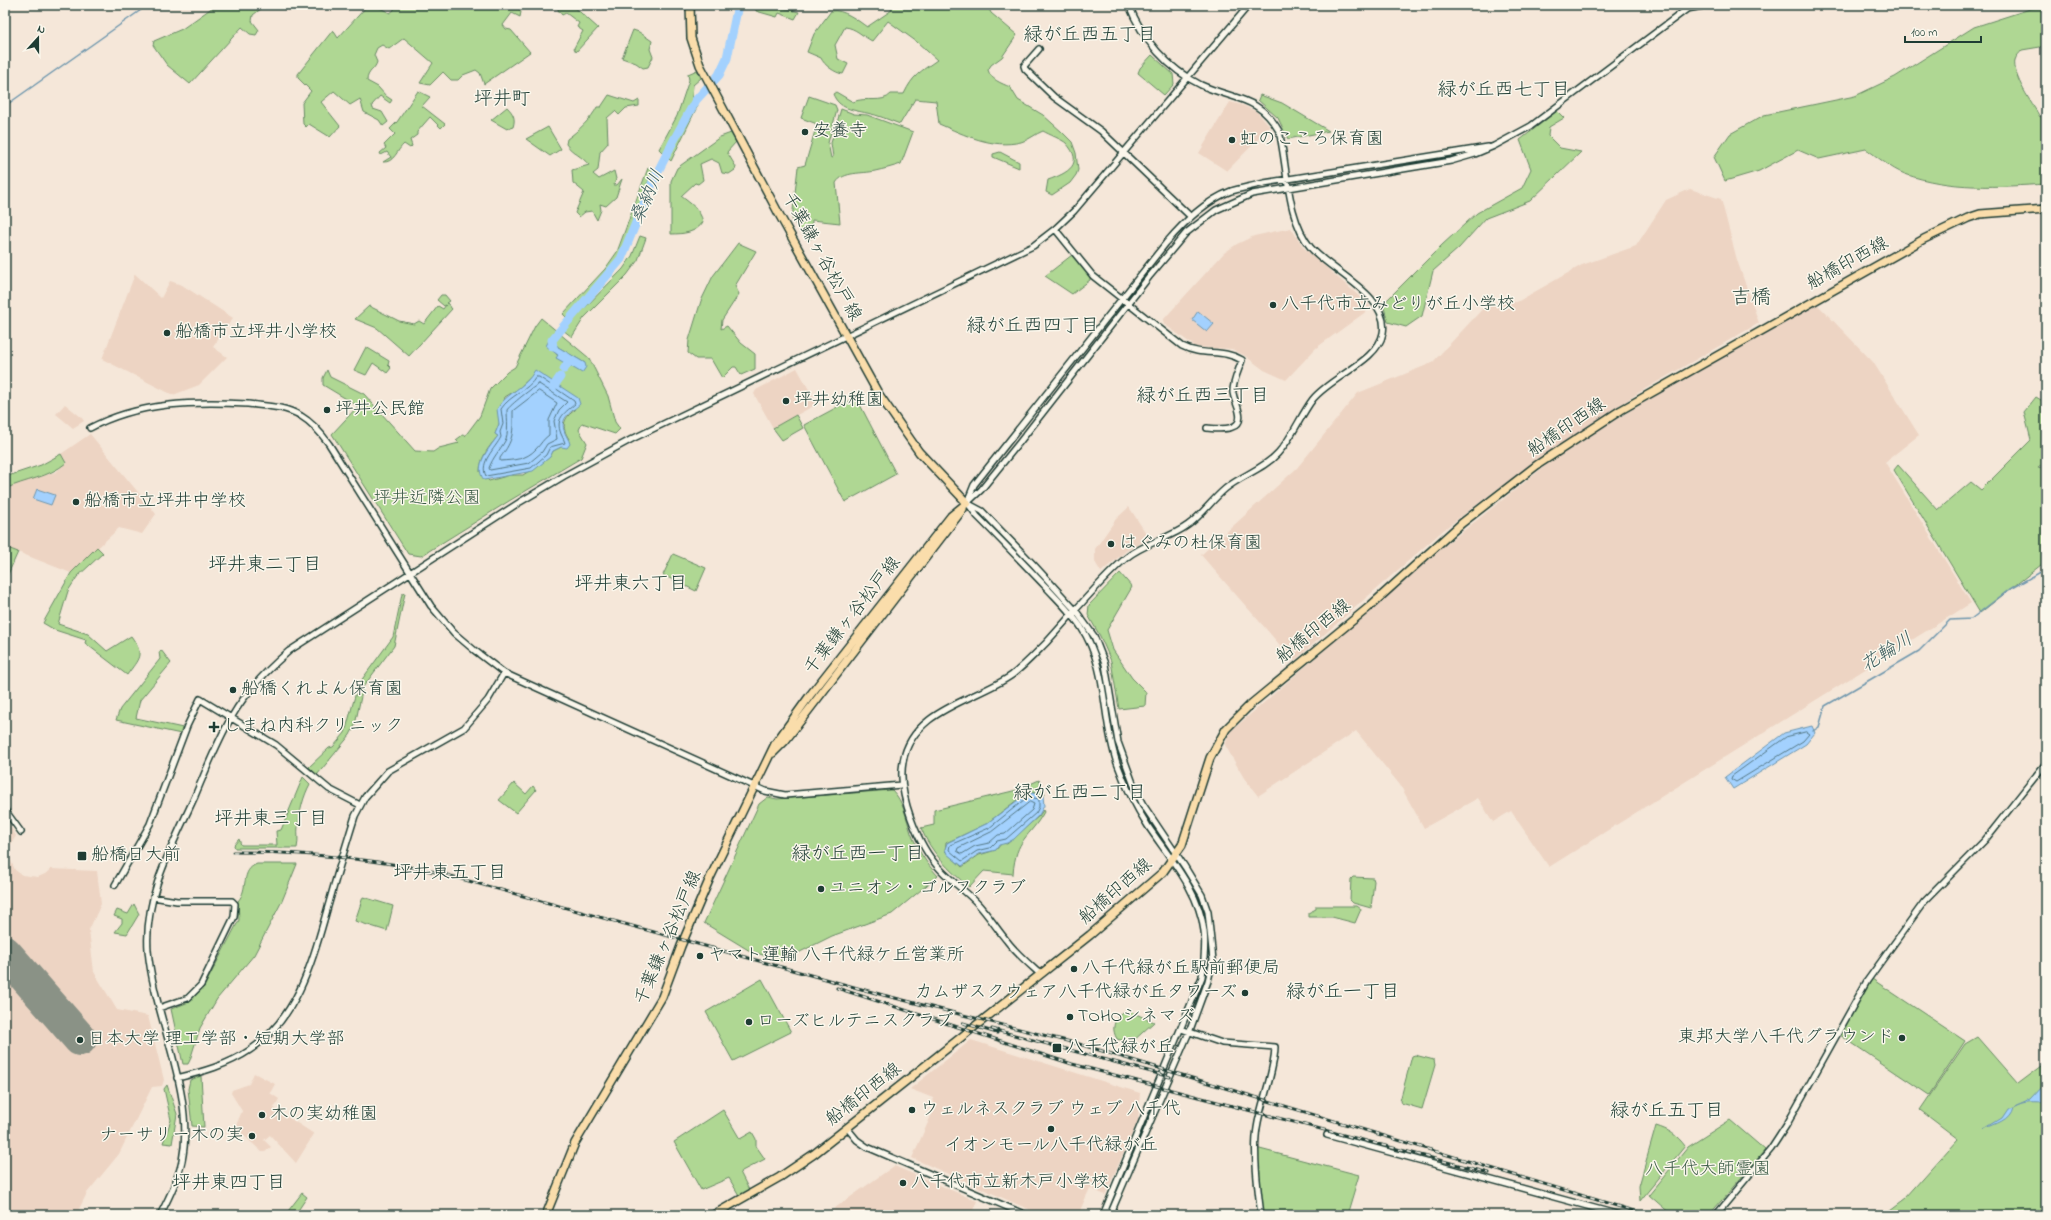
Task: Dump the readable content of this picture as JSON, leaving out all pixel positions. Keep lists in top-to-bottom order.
{
  "streets": {
    "main road": ["千葉鎌ヶ谷松戸線", "船橋印西線"]
  },
  "districts": [
    "緑が丘西五丁目",
    "緑が丘西七丁目",
    "坪井町",
    "吉橋",
    "緑が丘西四丁目",
    "緑が丘西三丁目",
    "坪井東二丁目",
    "坪井東六丁目",
    "緑が丘西二丁目",
    "坪井東三丁目",
    "緑が丘西一丁目",
    "坪井東五丁目",
    "緑が丘一丁目",
    "緑が丘五丁目",
    "坪井東四丁目"
  ],
  "water": ["桑納川", "花輪川"],
  "parks": ["坪井近隣公園", "八千代大師霊園"],
  "places": {
    "other": [
      "安養寺",
      "虹のこころ保育園",
      "八千代市立みどりが丘小学校",
      "船橋市立坪井小学校",
      "坪井幼稚園",
      "坪井公民館",
      "船橋市立坪井中学校",
      "はぐみの杜保育園",
      "船橋くれよん保育園",
      "ユニオン・ゴルフクラブ",
      "ヤマト運輸 八千代緑ケ丘営業所",
      "八千代緑が丘駅前郵便局",
      "カムザスクウェア八千代緑が丘タワーズ",
      "TOHOシネマズ",
      "ローズヒルテニスクラブ",
      "東邦大学八千代グラウンド",
      "日本大学 理工学部・短期大学部",
      "ウェルネスクラブ ウェブ 八千代",
      "木の実幼稚園",
      "イオンモール八千代緑が丘",
      "ナーサリー木の実",
      "八千代市立新木戸小学校"
    ],
    "health": ["しまね内科クリニック"],
    "transit": ["船橋日大前", "八千代緑が丘"]
  },
  "scale_bar": "100 m",
  "north": "top"
}
